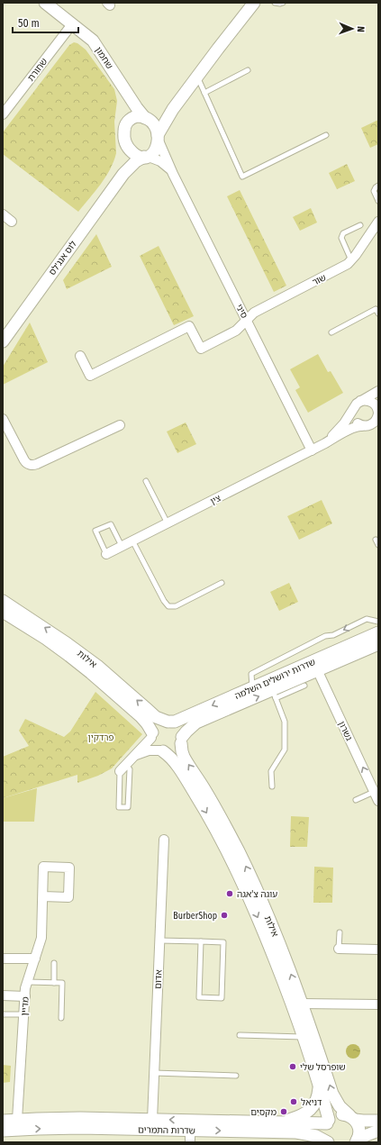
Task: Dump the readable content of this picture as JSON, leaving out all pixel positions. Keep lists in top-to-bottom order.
{
  "streets": {
    "street": [
      "שחמון",
      "שחורת",
      "לוס אנג'לס",
      "שור",
      "סיני",
      "צין",
      "אילות",
      "שדרות ירושלים השלמה",
      "גשרון",
      "אדום",
      "מדיין",
      "שדרות התמרים"
    ]
  },
  "crossings": [
    ["שחמון", "שחורת"],
    ["שחמון", "לוס אנג'לס"],
    ["שחמון", "סיני"],
    ["לוס אנג'לס", "סיני"],
    ["שור", "סיני"],
    ["סיני", "צין"],
    ["אילות", "שדרות ירושלים השלמה"],
    ["אילות", "שדרות התמרים"],
    ["שדרות ירושלים השלמה", "גשרון"],
    ["אדום", "שדרות התמרים"],
    ["מדיין", "שדרות התמרים"]
  ],
  "one_way": ["גשרון"],
  "parks": ["פרדקין"],
  "places": [
    "עוגה צ'אגה",
    "BurberShop",
    "שופרסל שלי",
    "דניאל",
    "מקסים"
  ],
  "scale_bar": "50 m",
  "north": "right"
}
